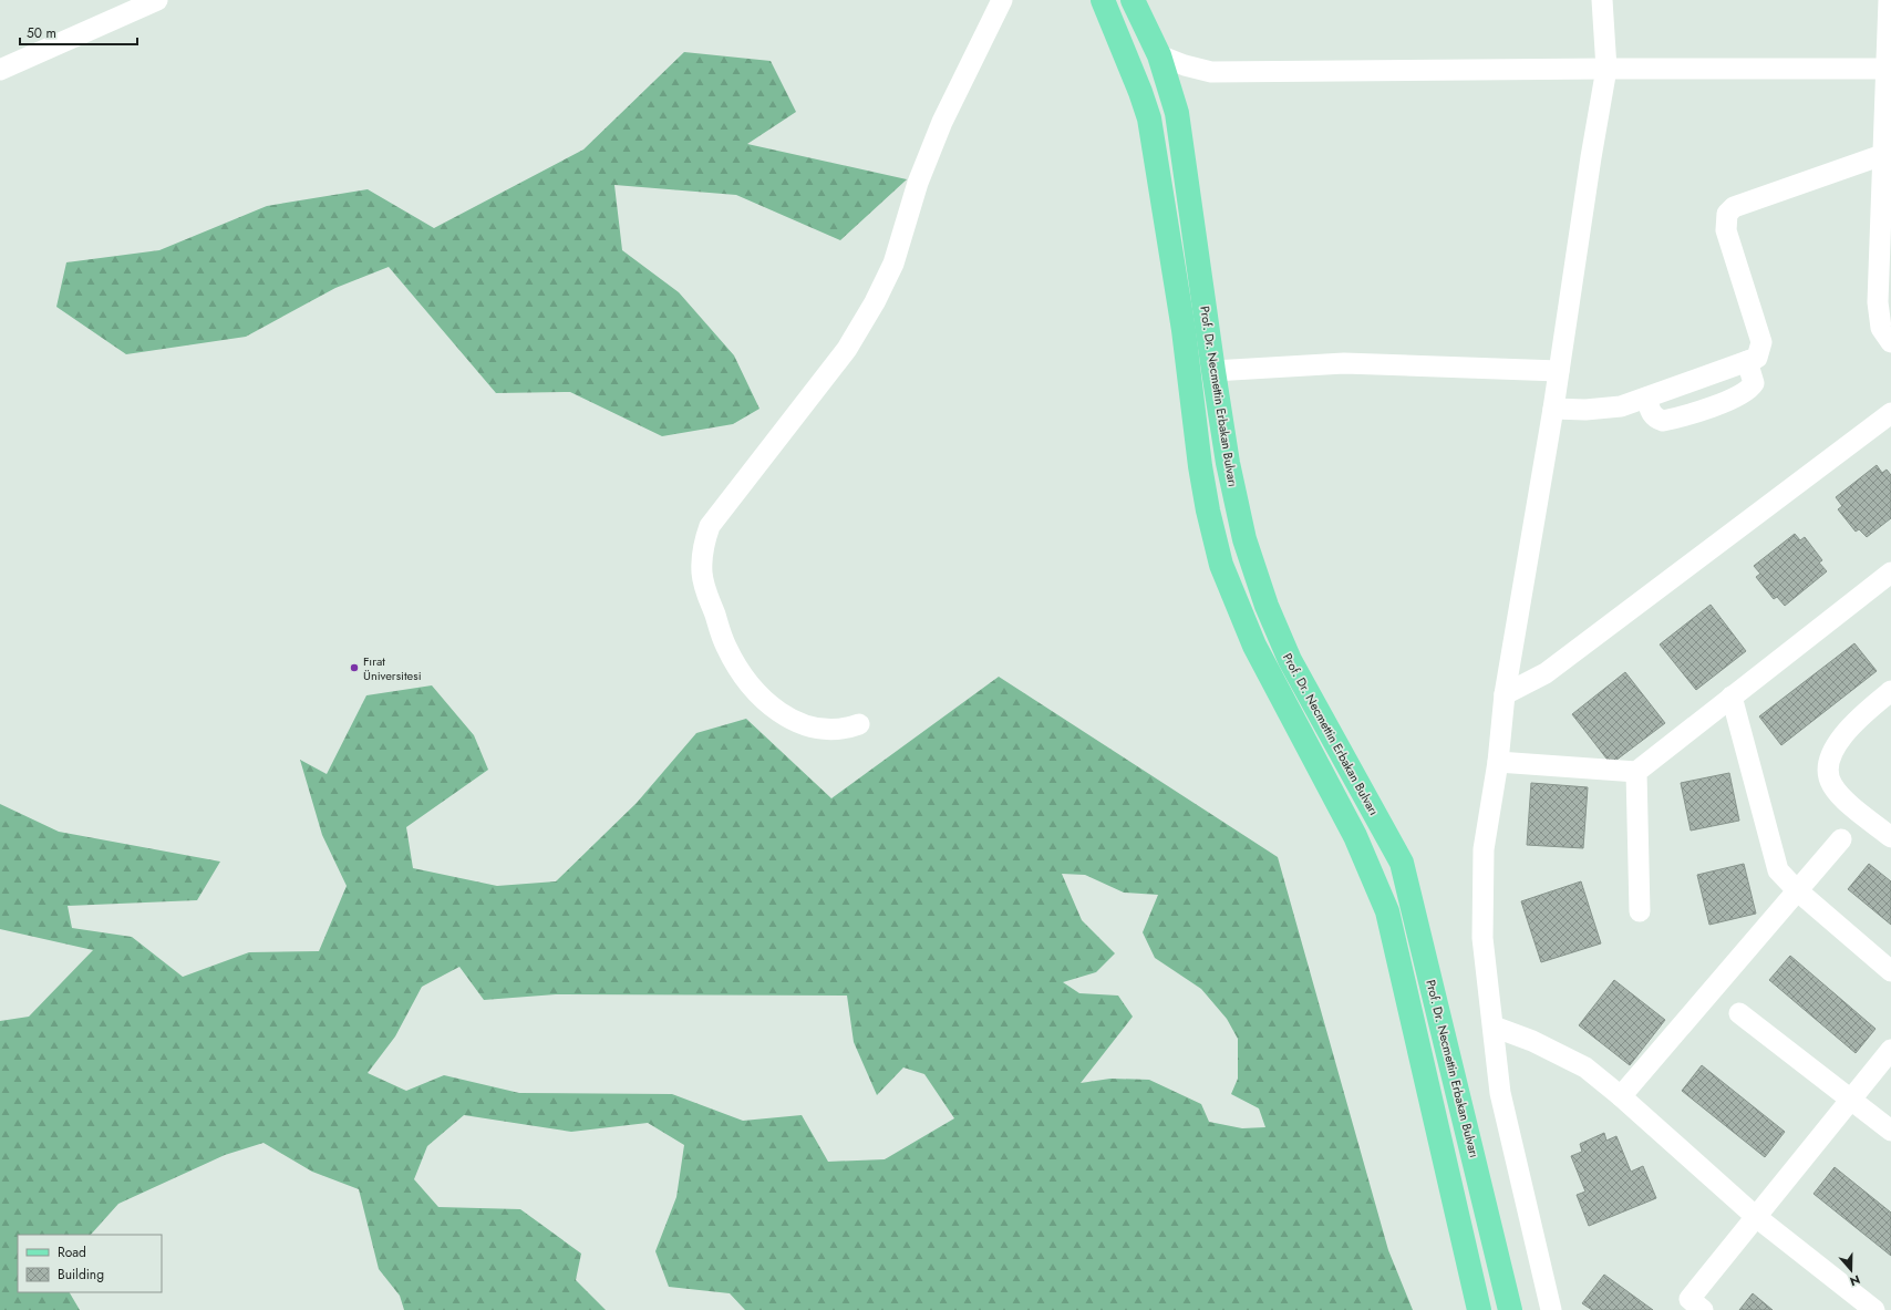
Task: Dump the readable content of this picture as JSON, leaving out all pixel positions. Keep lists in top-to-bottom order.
{
  "streets": {
    "main road": ["Prof. Dr. Necmettin Erbakan Bulvarı"]
  },
  "places": ["Fırat Üniversitesi"],
  "legend": ["Road", "Building"],
  "scale_bar": "50 m",
  "north": "bottom"
}
